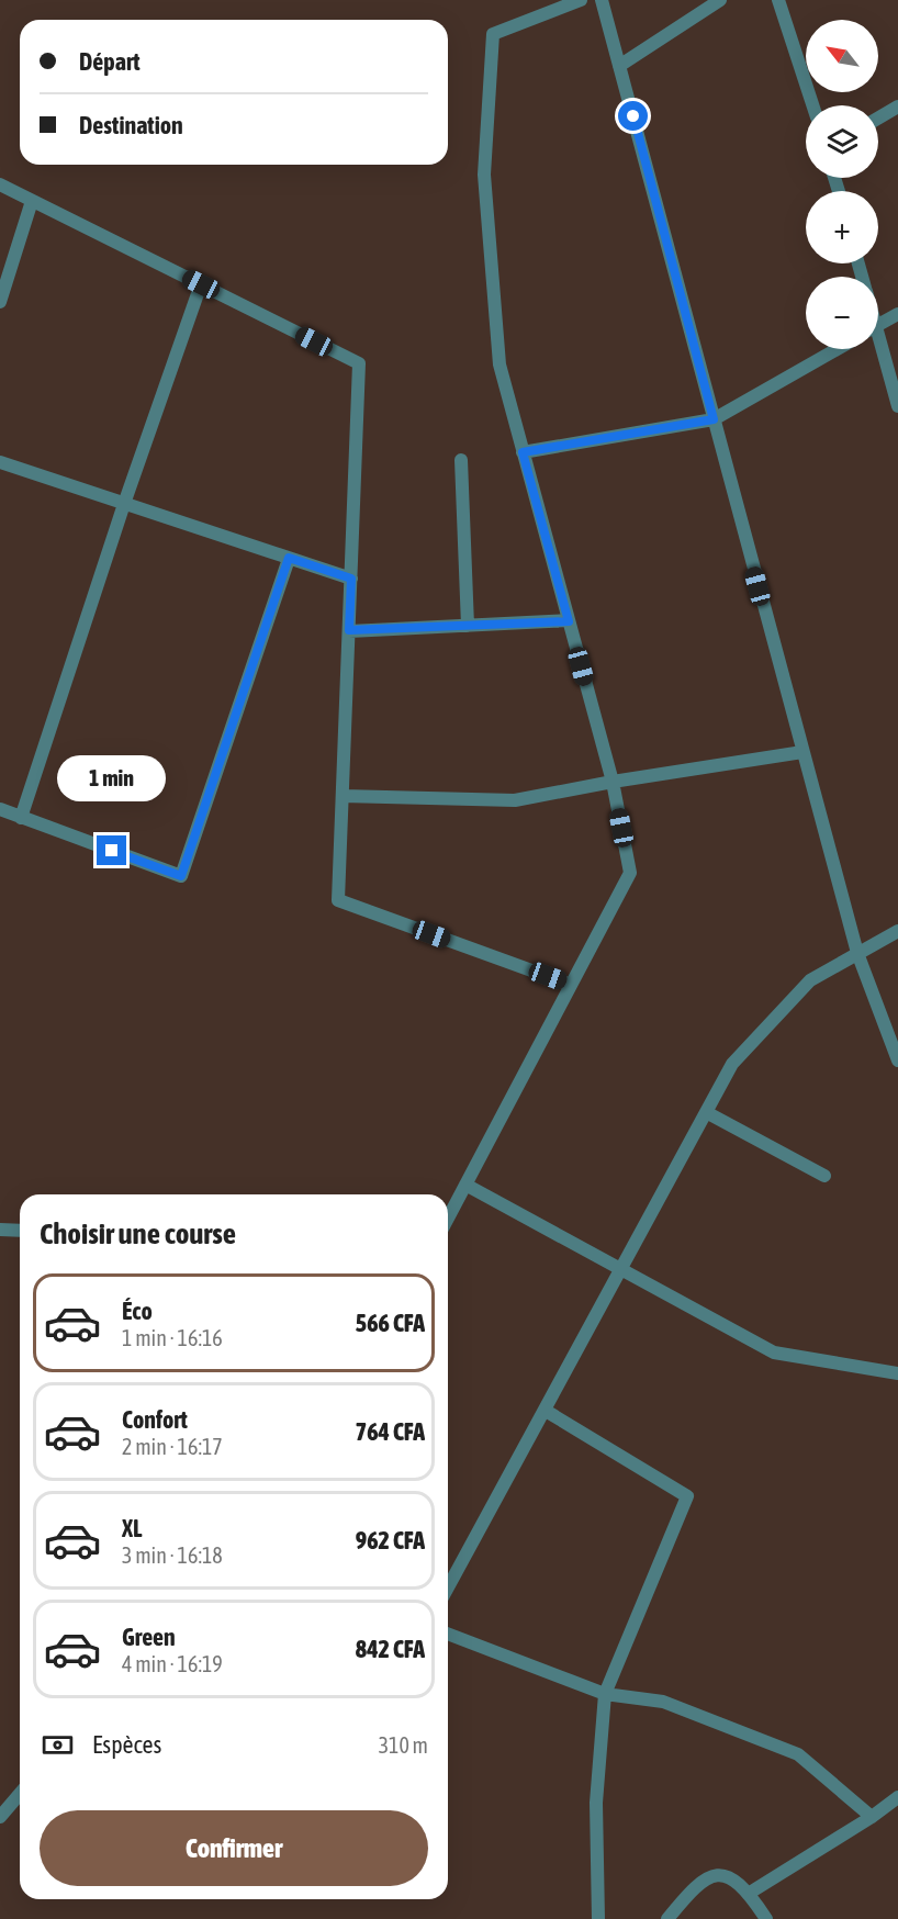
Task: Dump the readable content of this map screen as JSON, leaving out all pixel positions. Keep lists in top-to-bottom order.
{
  "north": "top left",
  "page": {
    "map_buttons": ["+", "−"],
    "banner": ["Départ", "Destination"],
    "bubble": "1 min",
    "heading": "Choisir une course",
    "list": [
      {
        "name": "Éco",
        "note": "1 min · 16:16",
        "value": "566 CFA"
      },
      {
        "name": "Confort",
        "note": "2 min · 16:17",
        "value": "764 CFA"
      },
      {
        "name": "XL",
        "note": "3 min · 16:18",
        "value": "962 CFA"
      },
      {
        "name": "Green",
        "note": "4 min · 16:19",
        "value": "842 CFA"
      }
    ],
    "pay": ["Espèces", "310 m"],
    "buttons": "Confirmer"
  }
}
